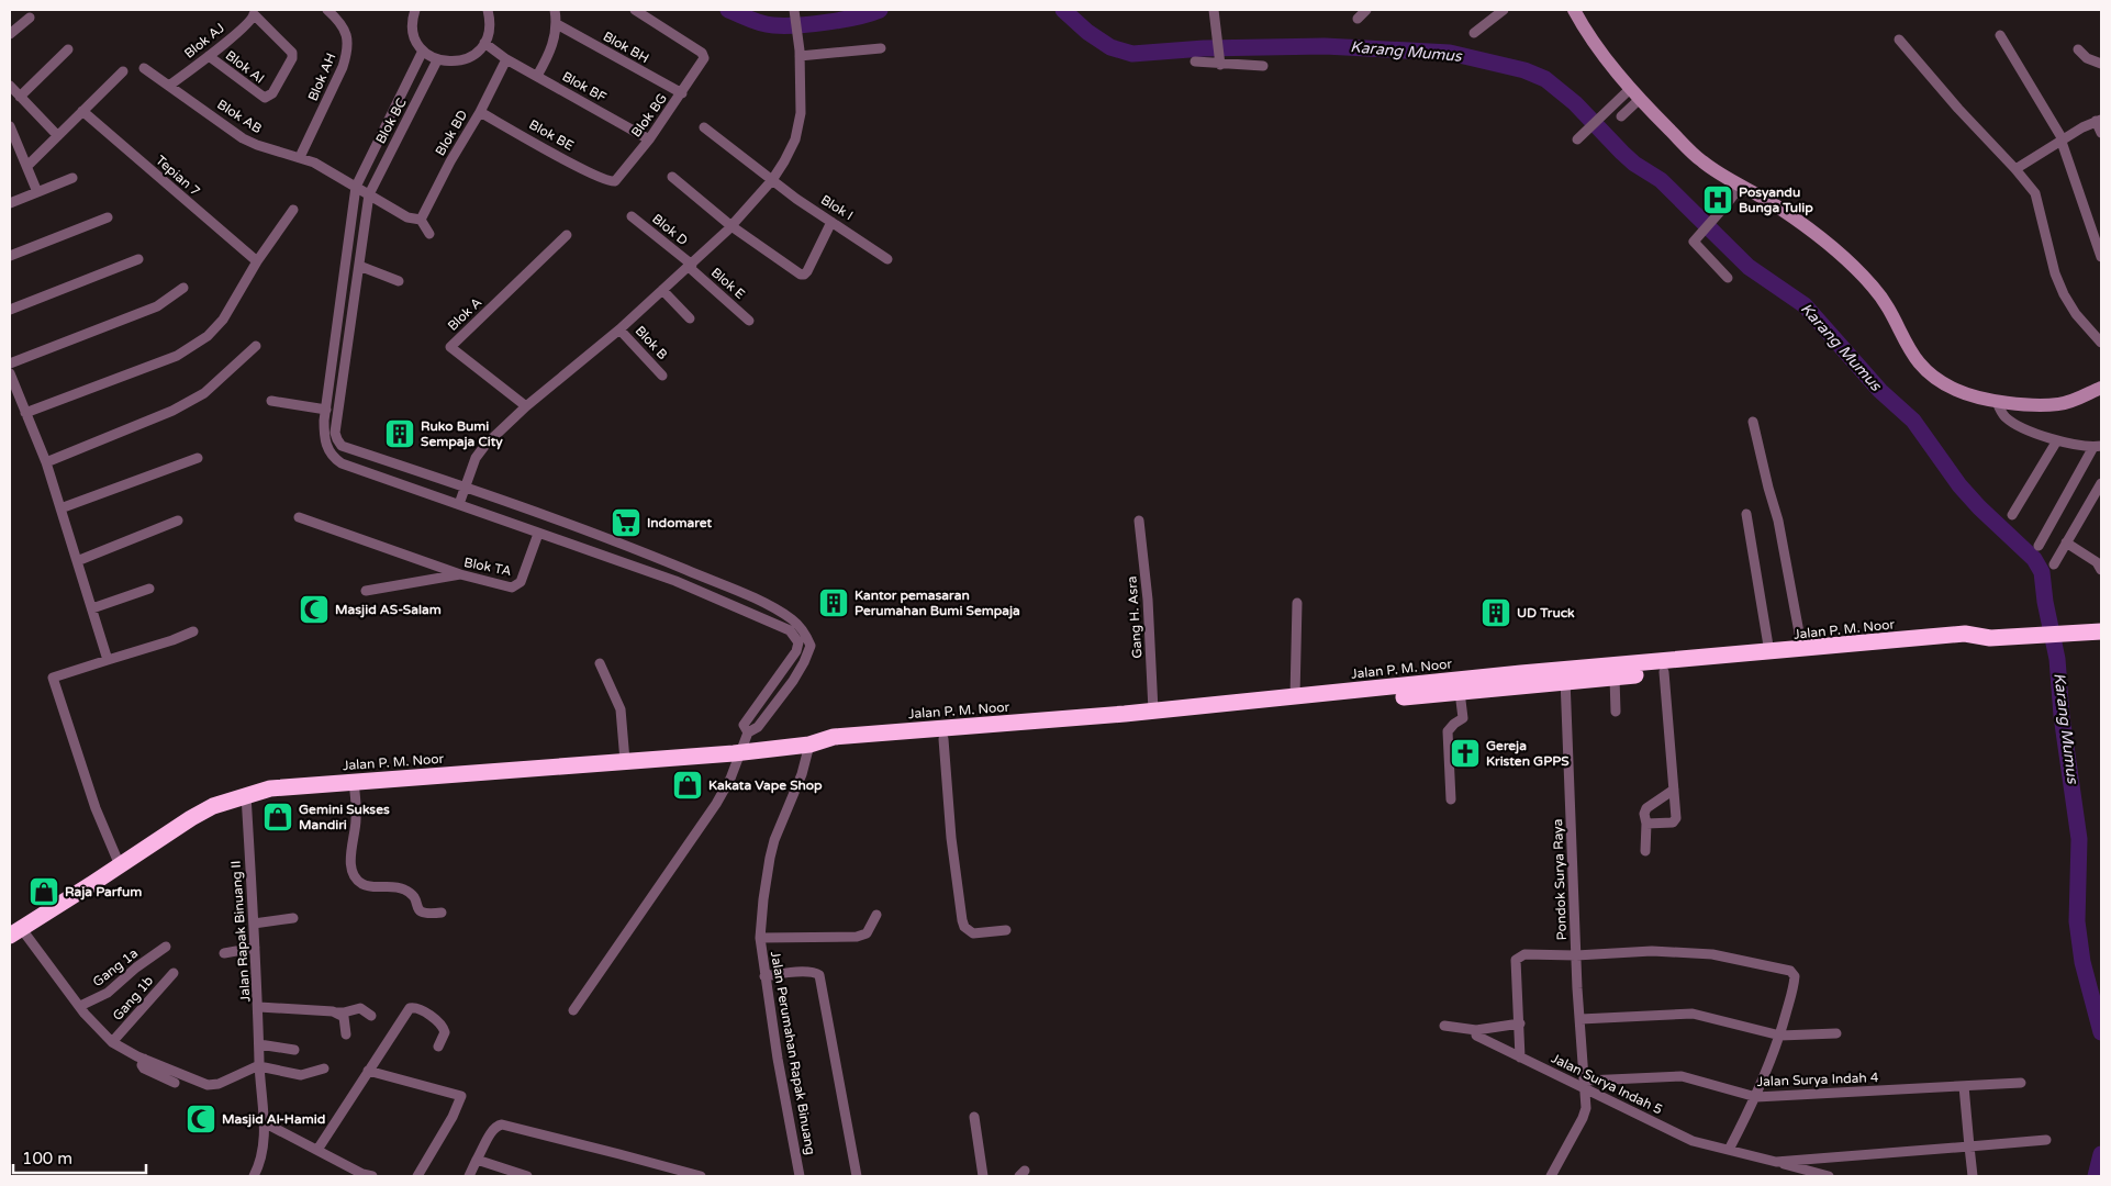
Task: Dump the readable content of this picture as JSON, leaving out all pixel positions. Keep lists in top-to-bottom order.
{
  "streets": {
    "highway": ["Jalan P. M. Noor"],
    "street": [
      "Blok AJ",
      "Blok BH",
      "Blok AI",
      "Blok AH",
      "Blok BF",
      "Blok BG",
      "Blok AB",
      "Blok BC",
      "Blok BD",
      "Blok BE",
      "Tepian 7",
      "Blok I",
      "Blok D",
      "Blok E",
      "Blok A",
      "Blok B",
      "Blok TA",
      "Gang H. Asra",
      "Pondok Surya Raya",
      "Jalan Rapak Binuang II",
      "Gang 1a",
      "Gang 1b",
      "Jalan Perumahan Rapak Binuang",
      "Jalan Surya Indah 4",
      "Jalan Surya Indah 5"
    ]
  },
  "crossings": [
    ["Blok AJ", "Blok AI"],
    ["Blok AJ", "Blok AB"],
    ["Blok BH", "Blok BG"],
    ["Blok AH", "Blok AB"],
    ["Blok BF", "Blok BG"],
    ["Blok BF", "Blok BD"],
    ["Blok BG", "Blok BE"],
    ["Blok AB", "Blok BC"],
    ["Blok AB", "Blok BD"],
    ["Blok BD", "Blok BE"],
    ["Blok D", "Blok E"],
    ["Gang H. Asra", "Jalan P. M. Noor"],
    ["Jalan P. M. Noor", "Pondok Surya Raya"],
    ["Jalan P. M. Noor", "Jalan Rapak Binuang II"],
    ["Jalan P. M. Noor", "Jalan Perumahan Rapak Binuang"],
    ["Pondok Surya Raya", "Jalan Surya Indah 4"],
    ["Pondok Surya Raya", "Jalan Surya Indah 5"],
    ["Jalan Surya Indah 4", "Jalan Surya Indah 5"]
  ],
  "water": ["Karang Mumus"],
  "places": {
    "hospital": ["Posyandu Bunga Tulip"],
    "building": ["Ruko Bumi Sempaja City", "Kantor pemasaran Perumahan Bumi Sempaja", "UD Truck"],
    "supermarket": ["Indomaret"],
    "mosque": ["Masjid AS-Salam", "Masjid Al-Hamid"],
    "church": ["Gereja Kristen GPPS"],
    "shop": ["Kakata Vape Shop", "Gemini Sukses Mandiri", "Raja Parfum"]
  },
  "scale_bar": "100 m"
}
